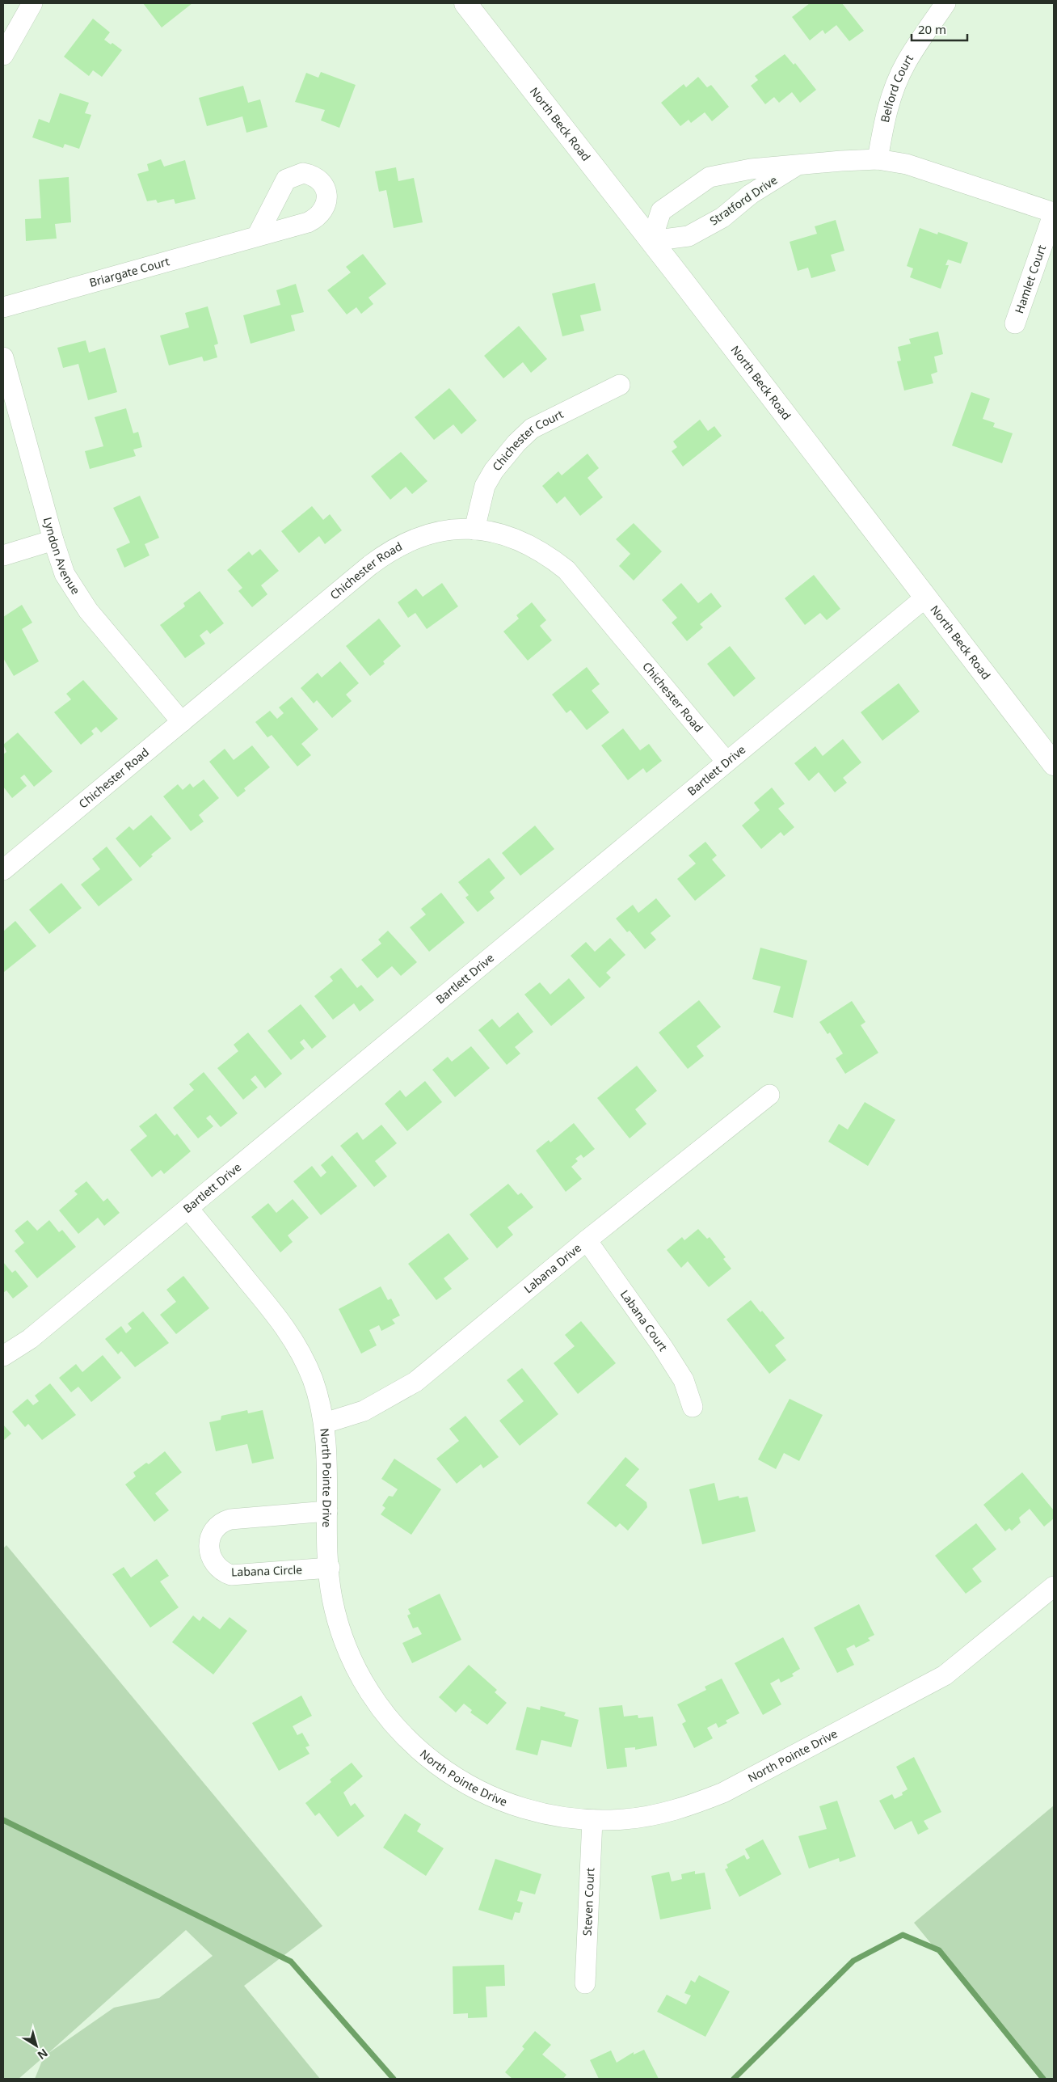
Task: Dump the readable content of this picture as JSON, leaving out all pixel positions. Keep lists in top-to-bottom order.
{
  "streets": {
    "main road": ["North Beck Road"],
    "street": [
      "Belford Court",
      "Stratford Drive",
      "Briargate Court",
      "Hamlet Court",
      "Chichester Court",
      "Lyndon Avenue",
      "Chichester Road",
      "Bartlett Drive",
      "Labana Drive",
      "Labana Court",
      "North Pointe Drive",
      "Labana Circle",
      "Steven Court"
    ]
  },
  "crossings": [
    ["Belford Court", "Stratford Drive"],
    ["North Beck Road", "Stratford Drive"],
    ["North Beck Road", "Bartlett Drive"],
    ["Stratford Drive", "Hamlet Court"],
    ["Chichester Court", "Chichester Road"],
    ["Lyndon Avenue", "Chichester Road"],
    ["Chichester Road", "Bartlett Drive"],
    ["Bartlett Drive", "North Pointe Drive"],
    ["Labana Drive", "Labana Court"],
    ["Labana Drive", "North Pointe Drive"],
    ["North Pointe Drive", "Labana Circle"],
    ["North Pointe Drive", "Steven Court"]
  ],
  "scale_bar": "20 m",
  "north": "bottom right"
}
